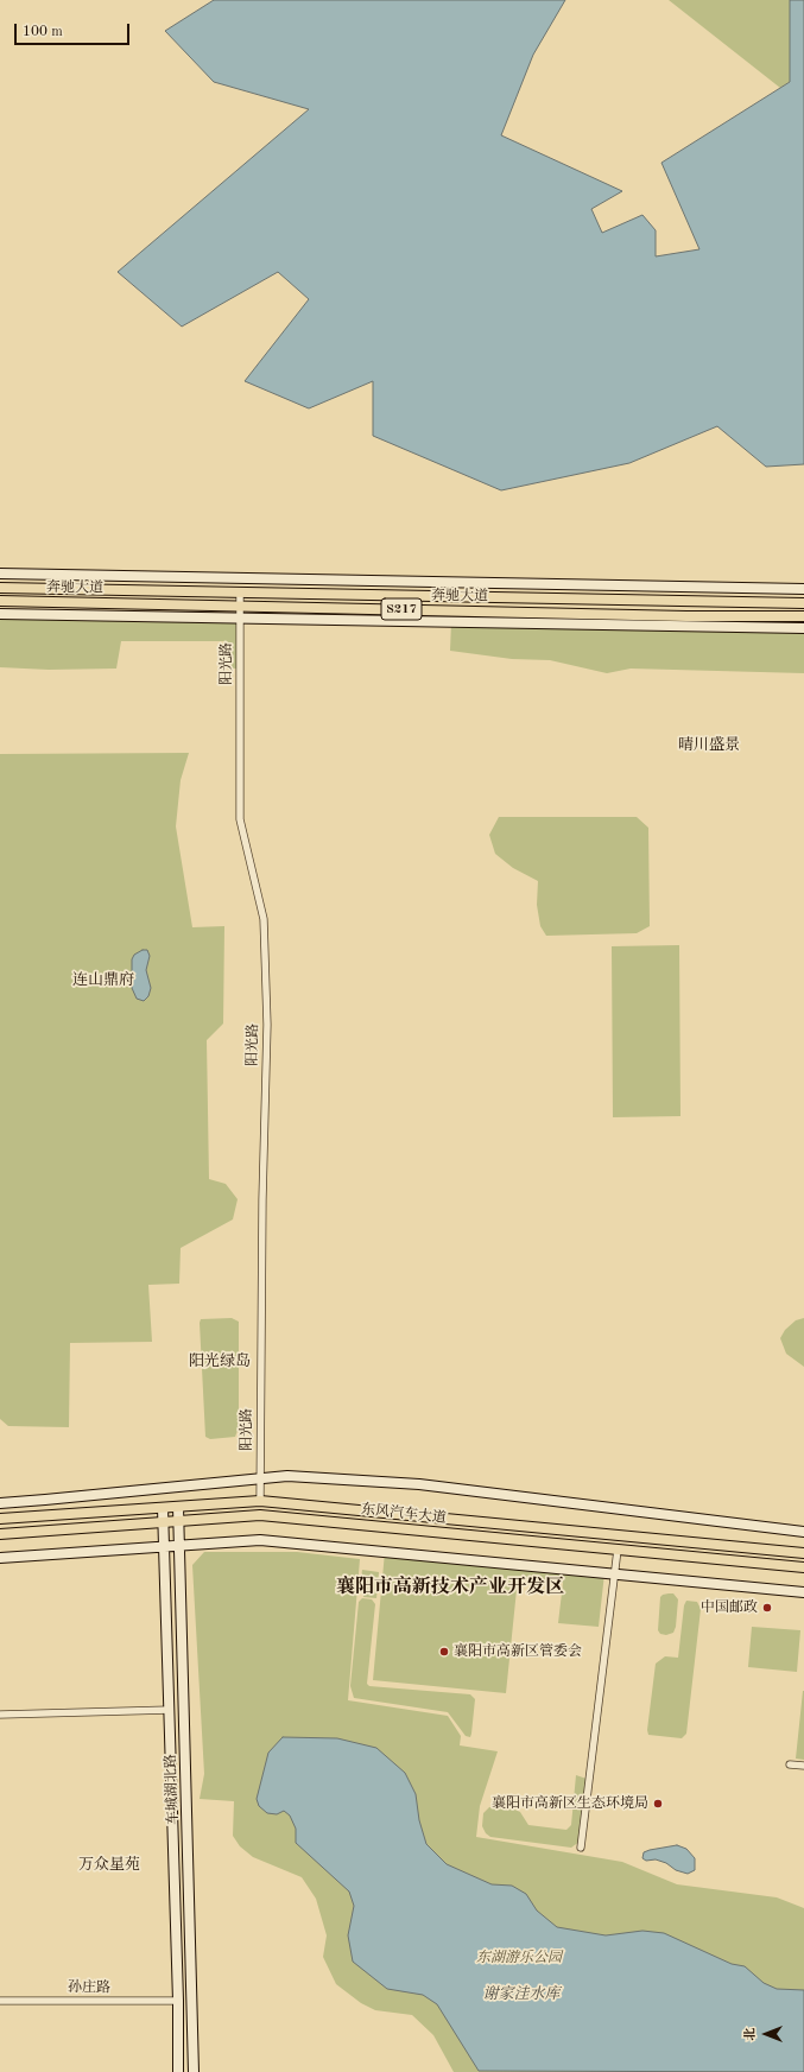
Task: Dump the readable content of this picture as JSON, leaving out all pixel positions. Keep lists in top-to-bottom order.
{
  "streets": {
    "main road": ["奔驰大道", "S217", "东风汽车大道"],
    "street": ["阳光路", "车城湖北路", "孙庄路"]
  },
  "crossings": [
    ["奔驰大道", "阳光路"],
    ["阳光路", "东风汽车大道"],
    ["东风汽车大道", "车城湖北路"],
    ["车城湖北路", "孙庄路"]
  ],
  "districts": [
    "晴川盛景",
    "连山鼎府",
    "阳光绿岛",
    "襄阳市高新技术产业开发区",
    "万众星苑"
  ],
  "water": ["谢家洼水库"],
  "parks": ["东湖游乐公园"],
  "places": ["中国邮政", "襄阳市高新区管委会", "襄阳市高新区生态环境局"],
  "scale_bar": "100 m",
  "north": "left"
}
